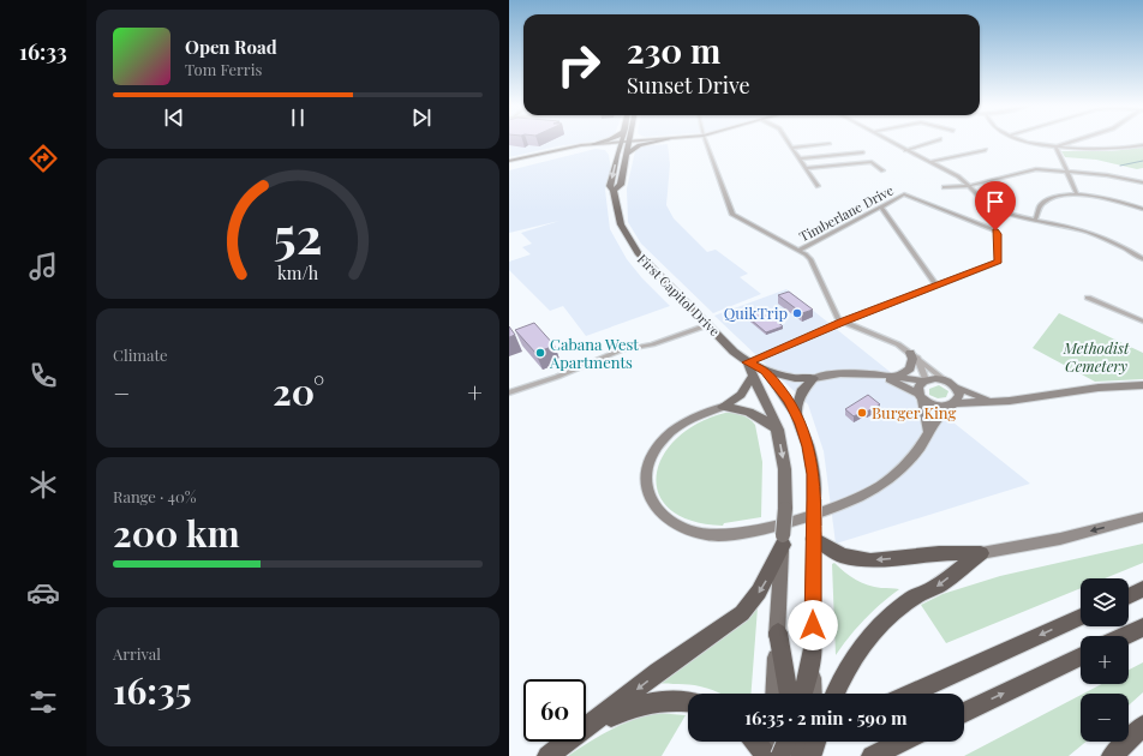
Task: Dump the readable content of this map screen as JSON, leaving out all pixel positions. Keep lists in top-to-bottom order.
{
  "streets": {
    "main road": ["First Capitol Drive"],
    "street": ["Timberlane Drive"]
  },
  "parks": ["Methodist Cemetery"],
  "places": ["QuikTrip", "Cabana West Apartments", "Burger King"],
  "page": {
    "tabs": "16:33",
    "turn": ["230 m", "Sunset Drive"],
    "song": ["Open Road", "Tom Ferris"],
    "tile": [
      "Climate",
      ["Range · 40%", "200 km"],
      ["Arrival", "16:35"]
    ],
    "heat": ["−", "20°", "+"],
    "map_buttons": ["+", "−"],
    "limit": "60",
    "trip": "16:35 · 2 min · 590 m",
    "gauge": ["52", "km/h"]
  }
}
